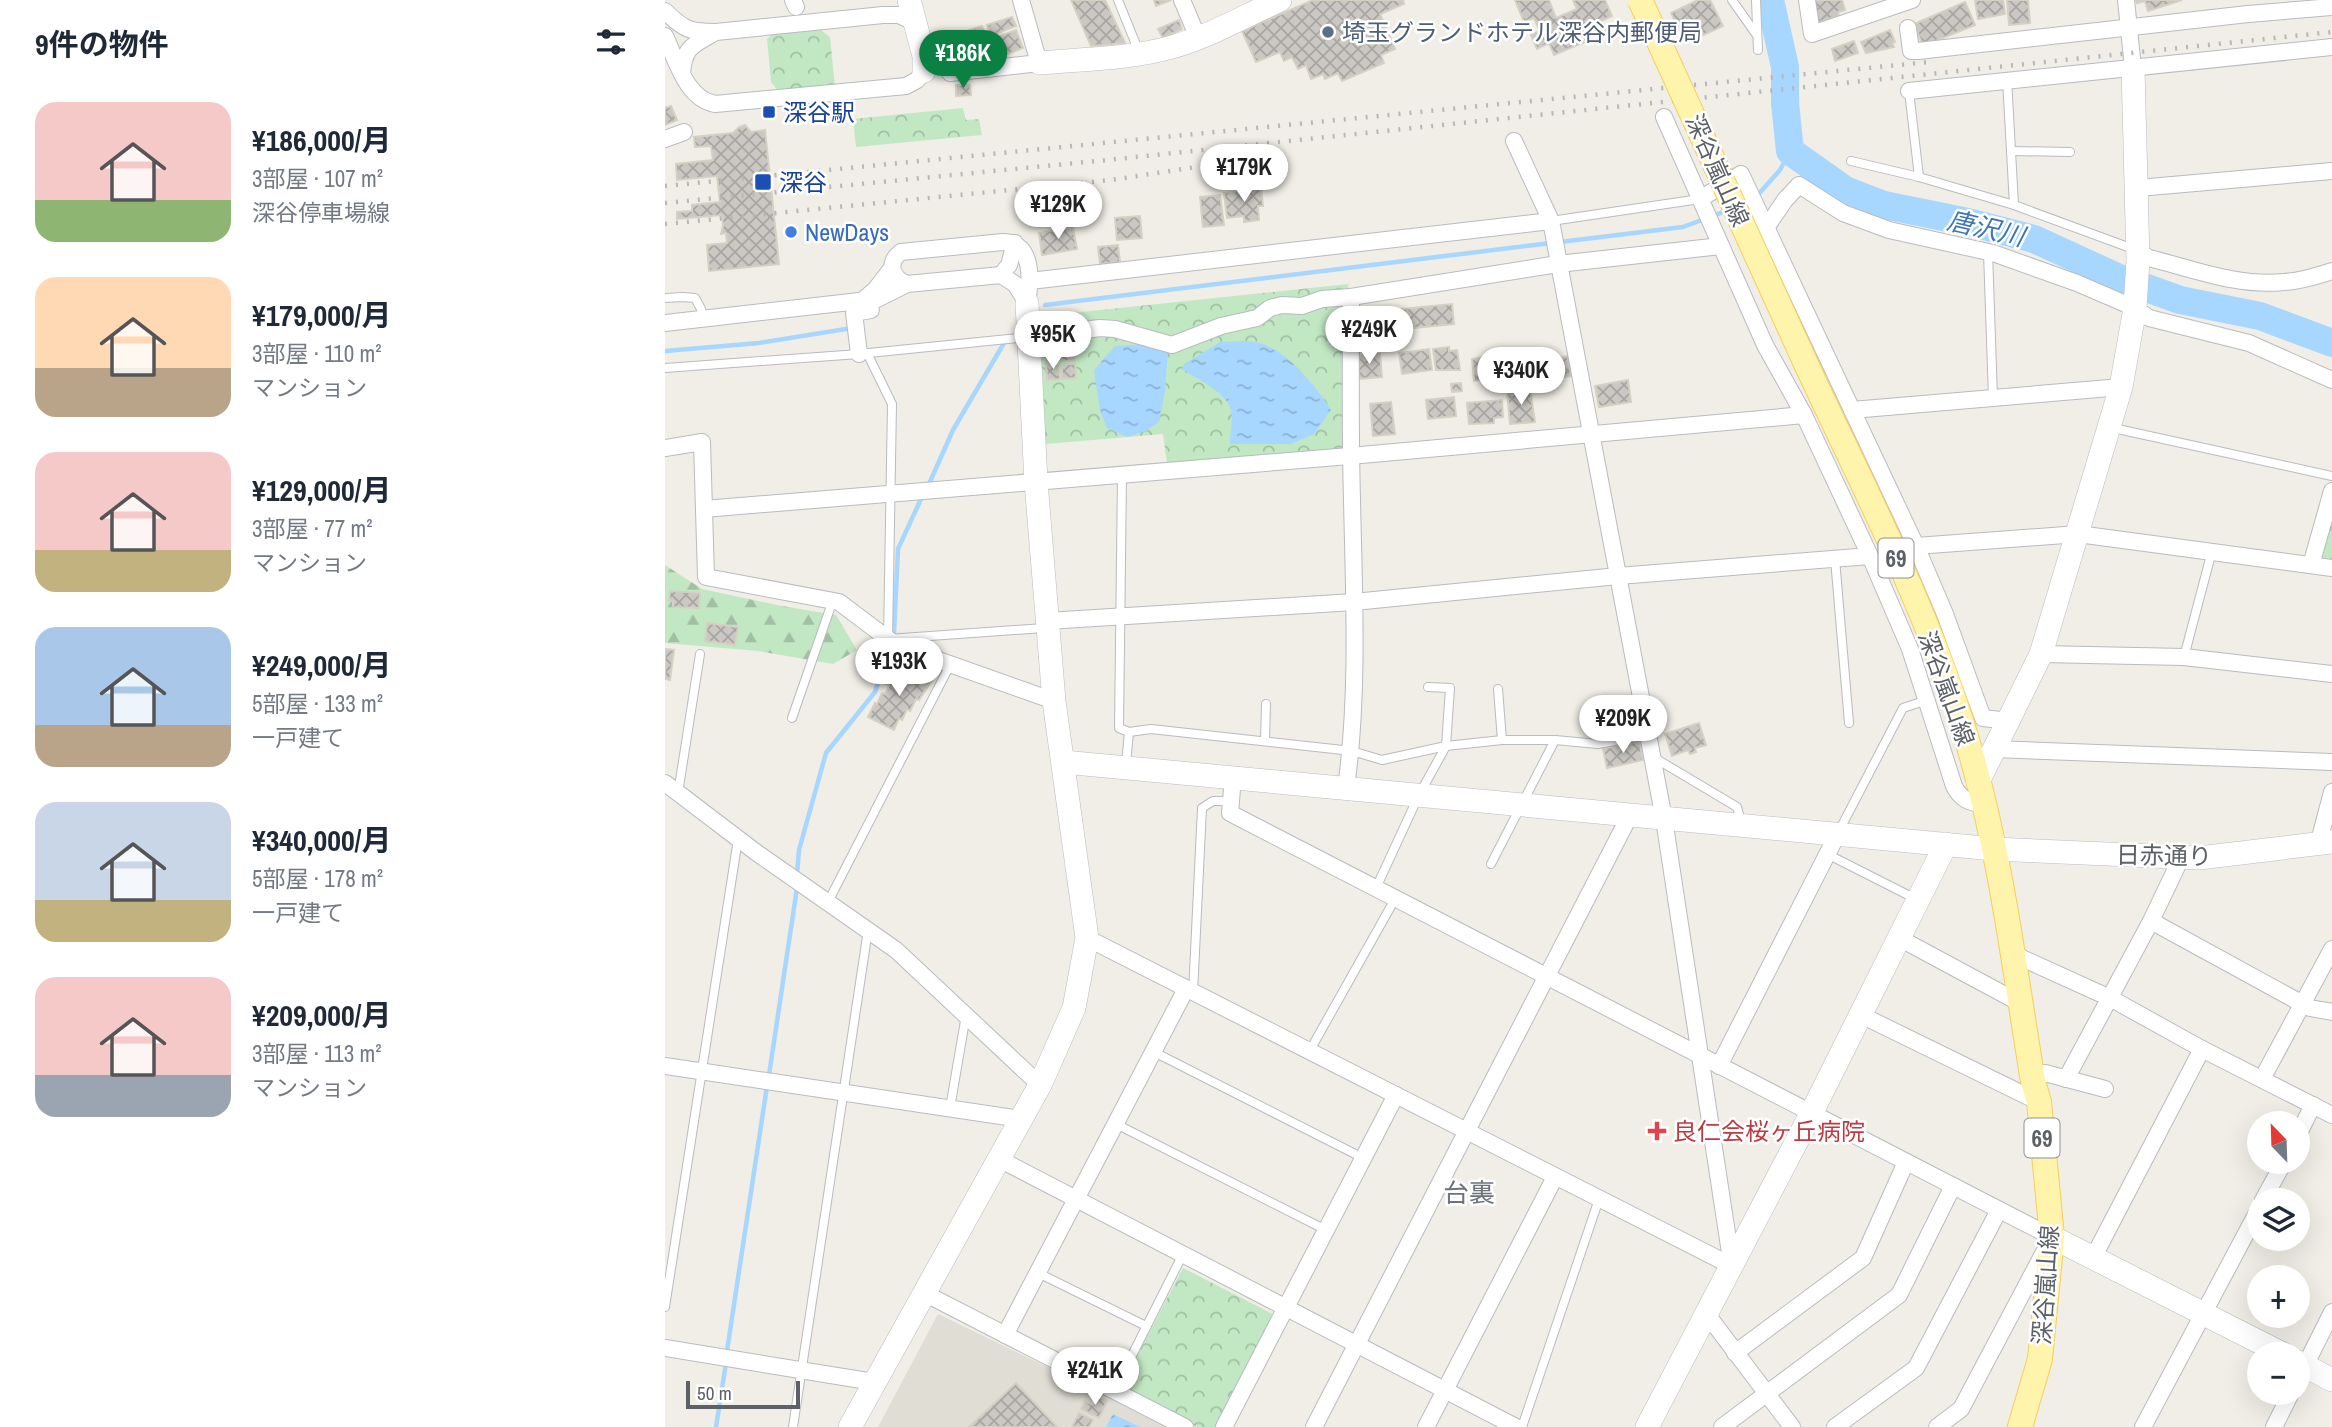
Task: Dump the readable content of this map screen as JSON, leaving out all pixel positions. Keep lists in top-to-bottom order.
{
  "streets": {
    "main road": ["深谷嵐山線", "69"],
    "street": ["日赤通り"]
  },
  "crossings": [
    ["深谷嵐山線", "日赤通り"]
  ],
  "districts": ["台裏"],
  "water": ["唐沢川"],
  "places": {
    "other": ["埼玉グランドホテル深谷内郵便局", "NewDays"],
    "transit": ["深谷駅", "深谷"],
    "health": ["良仁会桜ヶ丘病院"]
  },
  "scale_bar": "50 m",
  "north": "top left",
  "page": {
    "heading": "9件の物件",
    "price": [
      "¥186K",
      "¥179K",
      "¥129K",
      "¥249K",
      "¥95K",
      "¥340K",
      "¥193K",
      "¥209K",
      "¥241K"
    ],
    "list": [
      {
        "name": "¥186,000/月",
        "note": "3部屋 · 107 m² · 深谷停車場線"
      },
      {
        "name": "¥179,000/月",
        "note": "3部屋 · 110 m² · マンション"
      },
      {
        "name": "¥129,000/月",
        "note": "3部屋 · 77 m² · マンション"
      },
      {
        "name": "¥249,000/月",
        "note": "5部屋 · 133 m² · 一戸建て"
      },
      {
        "name": "¥340,000/月",
        "note": "5部屋 · 178 m² · 一戸建て"
      },
      {
        "name": "¥209,000/月",
        "note": "3部屋 · 113 m² · マンション"
      }
    ],
    "map_buttons": ["+", "−"],
    "scale": "50 m"
  }
}
